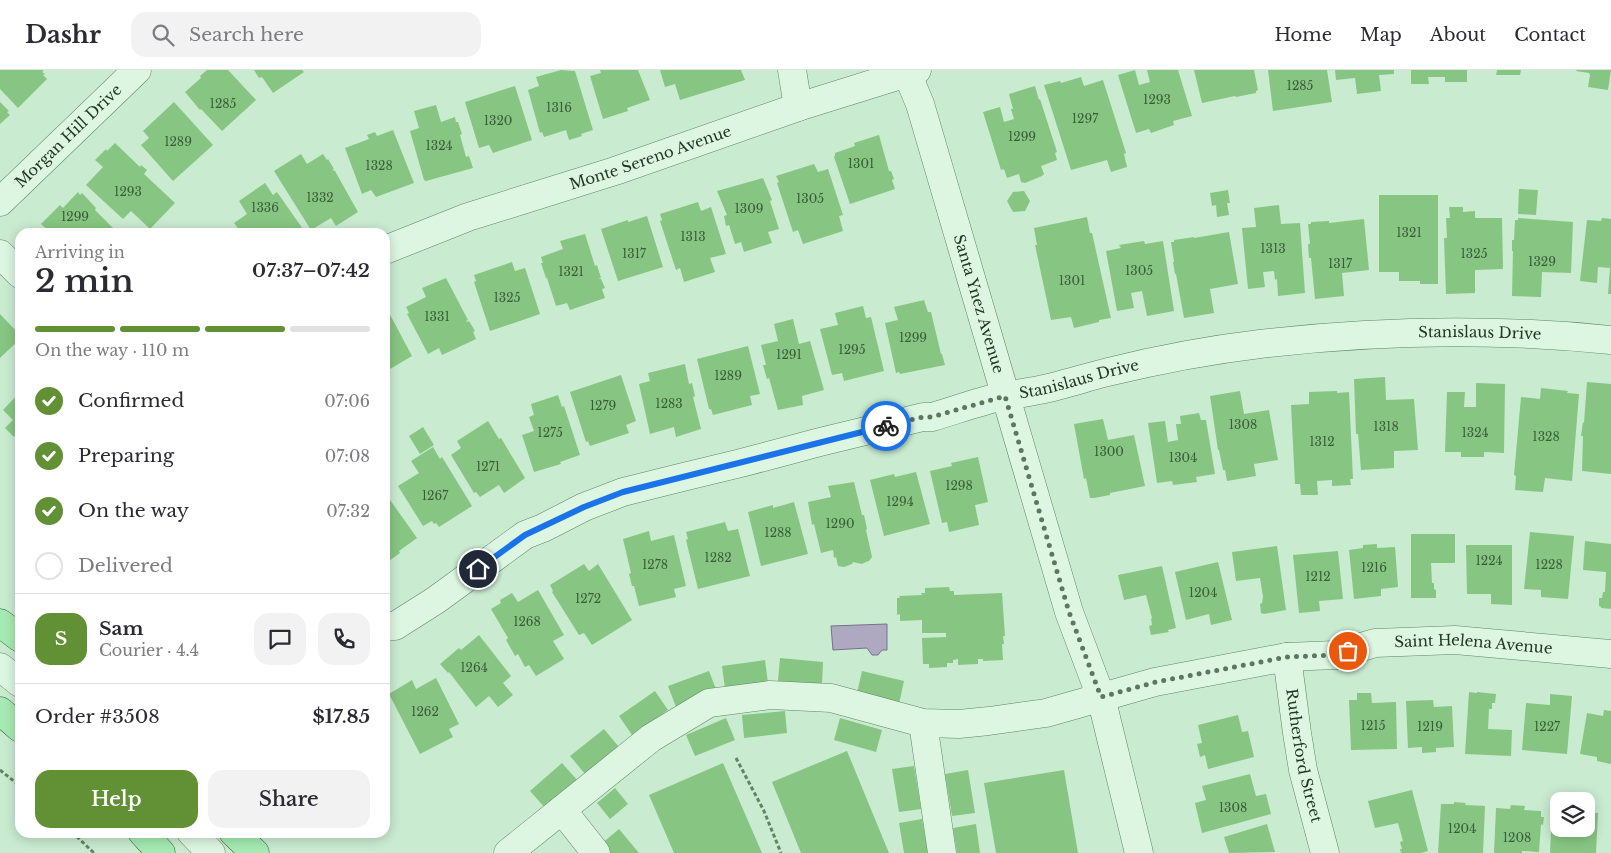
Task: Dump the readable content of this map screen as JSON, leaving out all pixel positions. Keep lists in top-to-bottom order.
{
  "streets": {
    "street": [
      "Morgan Hill Drive",
      "Monte Sereno Avenue",
      "Santa Ynez Avenue",
      "Stanislaus Drive",
      "Saint Helena Avenue",
      "Rutherford Street"
    ]
  },
  "crossings": [
    ["Monte Sereno Avenue", "Santa Ynez Avenue"],
    ["Santa Ynez Avenue", "Stanislaus Drive"],
    ["Santa Ynez Avenue", "Saint Helena Avenue"],
    ["Saint Helena Avenue", "Rutherford Street"]
  ],
  "house_numbers": [
    "1285",
    "1293",
    "1285",
    "1316",
    "1297",
    "1320",
    "1299",
    "1289",
    "1324",
    "1301",
    "1328",
    "1293",
    "1332",
    "1305",
    "1336",
    "1309",
    "1299",
    "1321",
    "1313",
    "1313",
    "1317",
    "1325",
    "1329",
    "1317",
    "1305",
    "1321",
    "1301",
    "1325",
    "1331",
    "1299",
    "1295",
    "1291",
    "1289",
    "1283",
    "1279",
    "1308",
    "1318",
    "1275",
    "1324",
    "1328",
    "1312",
    "1300",
    "1304",
    "1271",
    "1298",
    "1267",
    "1294",
    "1290",
    "1288",
    "1282",
    "1224",
    "1278",
    "1228",
    "1216",
    "1212",
    "1204",
    "1272",
    "1268",
    "1264",
    "1262",
    "1215",
    "1219",
    "1227",
    "1308",
    "1204",
    "1208"
  ],
  "page": {
    "header": "Dashr",
    "search": "Search here",
    "nav": [
      "Home",
      "Map",
      "About",
      "Contact"
    ],
    "heading": ["2 min", "Arriving in", "07:37–07:42"],
    "panel": [
      "Sam",
      "Courier · 4.4",
      "Order #3508",
      "$17.85"
    ],
    "bar": "On the way · 110 m",
    "list": [
      ["Confirmed", "07:06"],
      ["Preparing", "07:08"],
      ["On the way", "07:32"],
      "Delivered"
    ],
    "round": "S",
    "buttons": ["Help", "Share"]
  }
}
